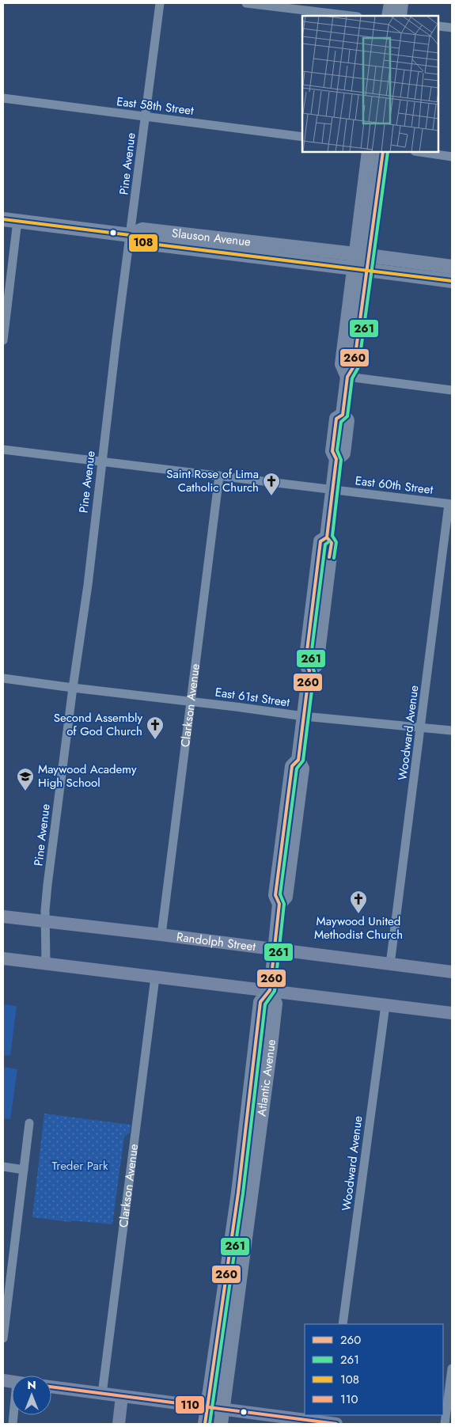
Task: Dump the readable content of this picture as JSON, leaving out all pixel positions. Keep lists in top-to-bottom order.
{
  "streets": {
    "main road": ["Slauson Avenue", "Atlantic Avenue"],
    "street": [
      "East 58th Street",
      "Pine Avenue",
      "East 60th Street",
      "East 61st Street",
      "Clarkson Avenue",
      "Woodward Avenue",
      "Randolph Street"
    ]
  },
  "crossings": [
    ["East 58th Street", "Pine Avenue"],
    ["Pine Avenue", "Slauson Avenue"],
    ["Pine Avenue", "East 60th Street"],
    ["Pine Avenue", "East 61st Street"],
    ["Pine Avenue", "Randolph Street"],
    ["East 60th Street", "Clarkson Avenue"],
    ["East 60th Street", "Woodward Avenue"],
    ["East 60th Street", "Atlantic Avenue"],
    ["East 61st Street", "Clarkson Avenue"],
    ["East 61st Street", "Woodward Avenue"],
    ["East 61st Street", "Atlantic Avenue"],
    ["Clarkson Avenue", "Randolph Street"],
    ["Woodward Avenue", "Randolph Street"],
    ["Randolph Street", "Atlantic Avenue"]
  ],
  "parks": ["Treder Park"],
  "places": {
    "church": ["Saint Rose of Lima Catholic Church", "Second Assembly of God Church", "Maywood United Methodist Church"],
    "school or university": ["Maywood Academy High School"]
  },
  "lines": [
    "transit line 260",
    "transit line 261",
    "transit line 108",
    "transit line 110"
  ],
  "legend": [
    "260",
    "261",
    "108",
    "110"
  ],
  "north": "top"
}
